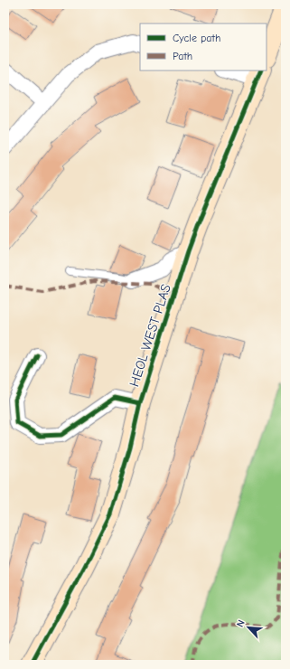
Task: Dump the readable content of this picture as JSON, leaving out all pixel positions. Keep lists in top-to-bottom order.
{
  "streets": {
    "street": ["HEOL WEST PLAS"]
  },
  "legend": ["Cycle path", "Path"],
  "north": "top left"
}
